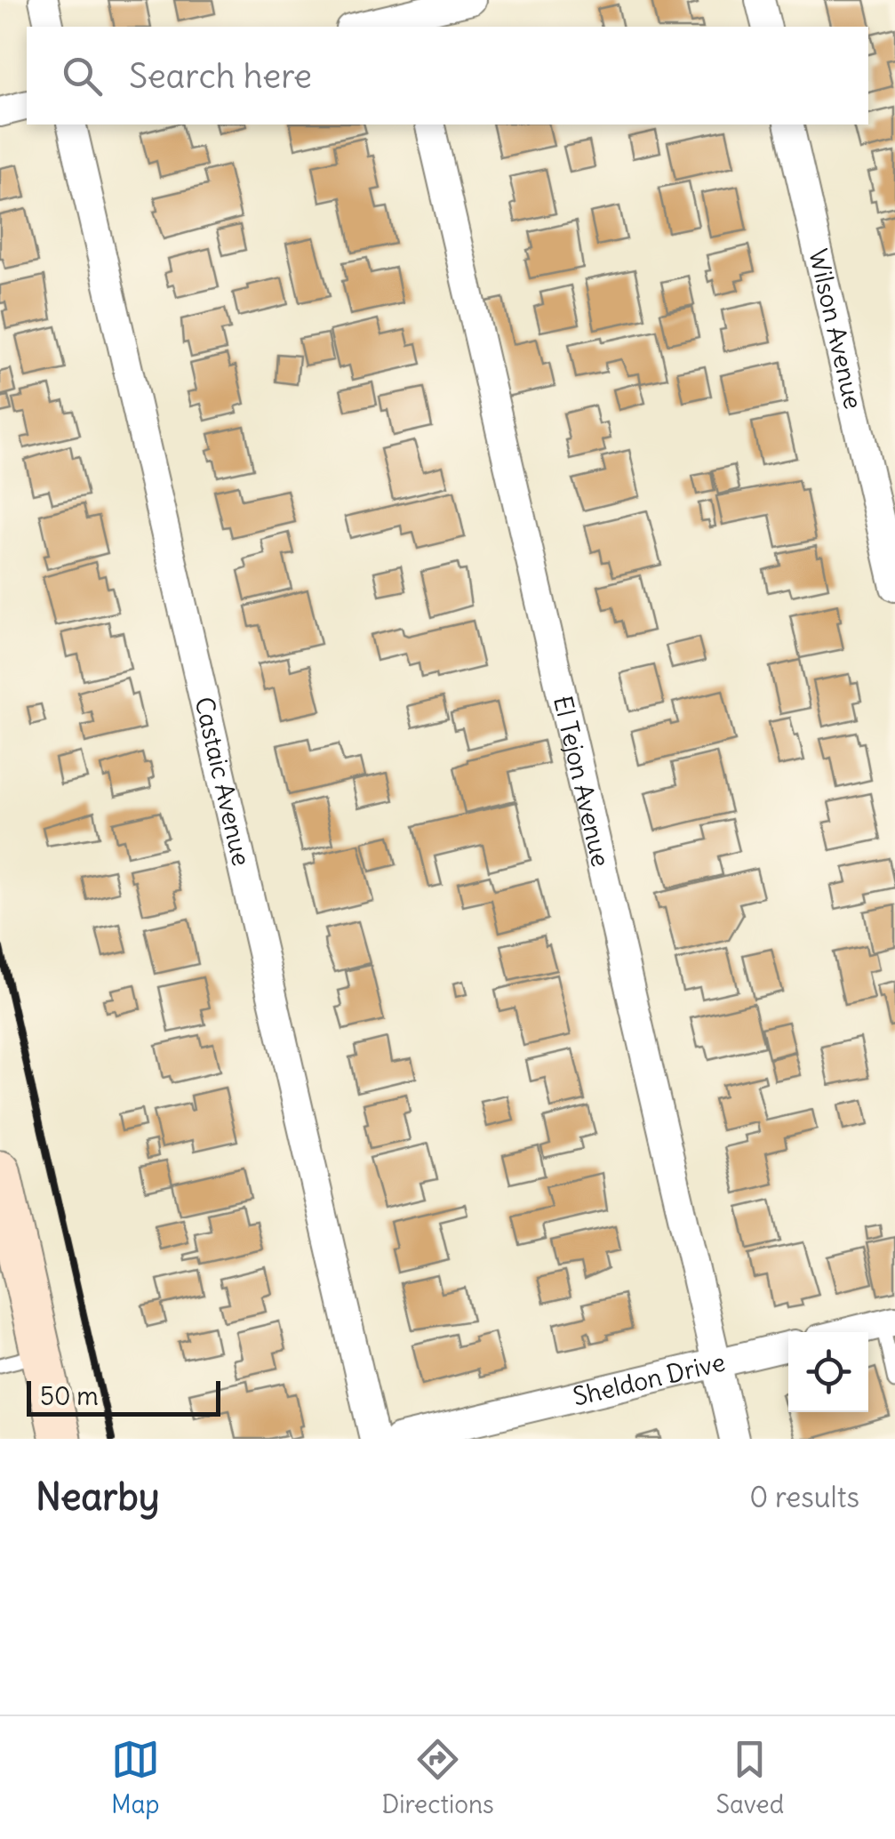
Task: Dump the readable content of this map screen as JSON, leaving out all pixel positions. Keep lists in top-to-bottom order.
{
  "streets": {
    "street": [
      "Wilson Avenue",
      "Castaic Avenue",
      "El Tejon Avenue",
      "Sheldon Drive"
    ]
  },
  "crossings": [
    ["El Tejon Avenue", "Sheldon Drive"]
  ],
  "scale_bar": "50 m",
  "page": {
    "search": "Search here",
    "scale": "50 m",
    "heading": ["Nearby", "0 results"],
    "nav": ["Map", "Directions", "Saved"]
  }
}
